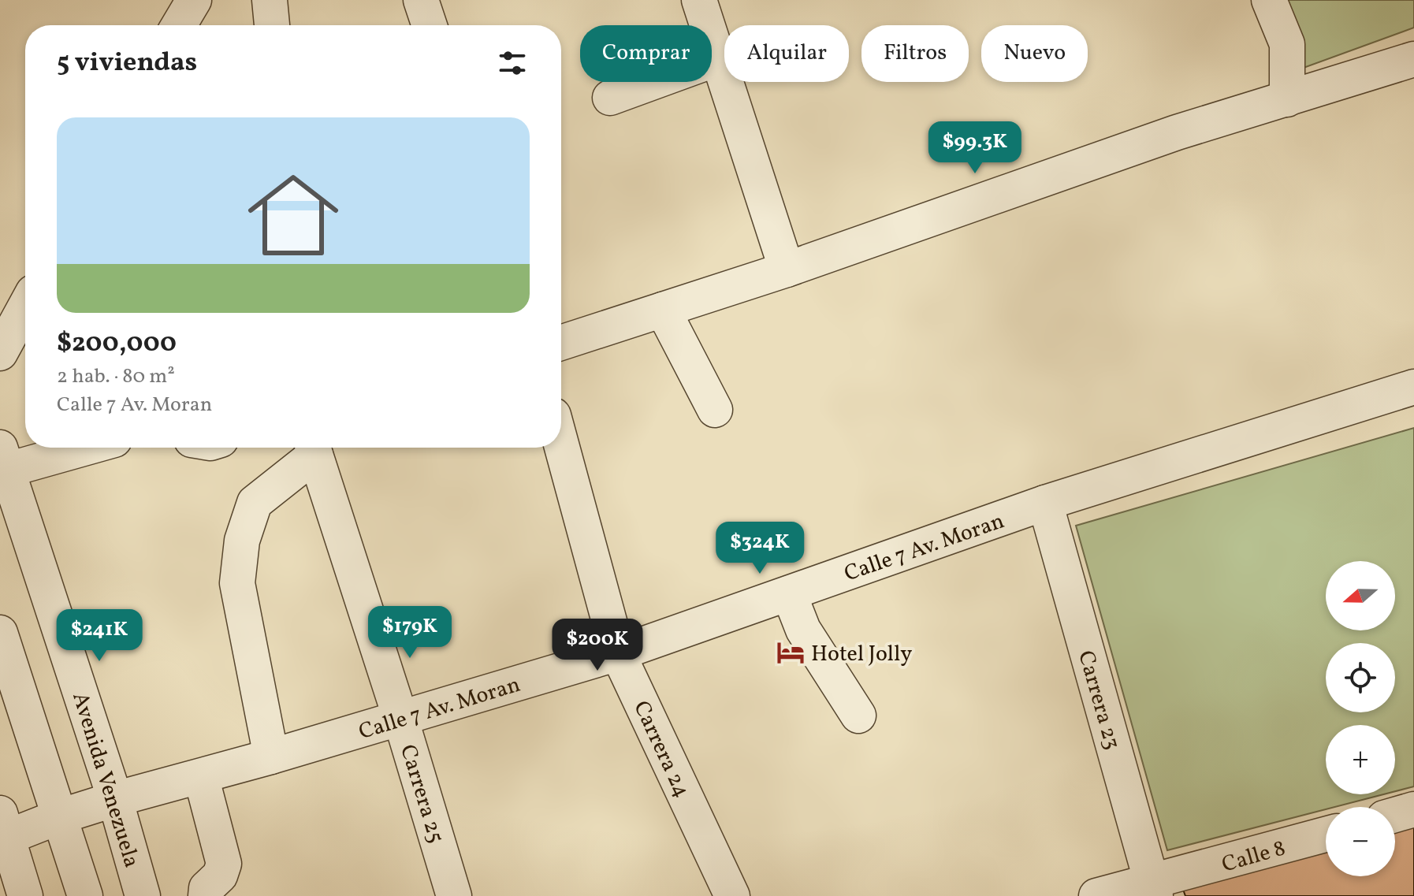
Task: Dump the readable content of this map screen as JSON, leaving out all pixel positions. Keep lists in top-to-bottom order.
{
  "streets": {
    "street": [
      "Calle 7 Av. Moran",
      "Carrera 23",
      "Carrera 24",
      "Avenida Venezuela",
      "Carrera 25",
      "Calle 8"
    ]
  },
  "crossings": [
    ["Calle 7 Av. Moran", "Carrera 23"],
    ["Calle 7 Av. Moran", "Carrera 24"],
    ["Calle 7 Av. Moran", "Avenida Venezuela"],
    ["Calle 7 Av. Moran", "Carrera 25"],
    ["Carrera 23", "Calle 8"]
  ],
  "places": {
    "hotel": ["Hotel Jolly"]
  },
  "north": "left",
  "page": {
    "chip": [
      "Comprar",
      "Alquilar",
      "Filtros",
      "Nuevo"
    ],
    "heading": "5 viviendas",
    "list": [
      {
        "name": "$200,000",
        "note": "2 hab. · 80 m² · Calle 7 Av. Moran"
      }
    ],
    "price": [
      "$99.3K",
      "$324K",
      "$179K",
      "$241K",
      "$200K"
    ],
    "map_buttons": ["+", "−"]
  }
}
